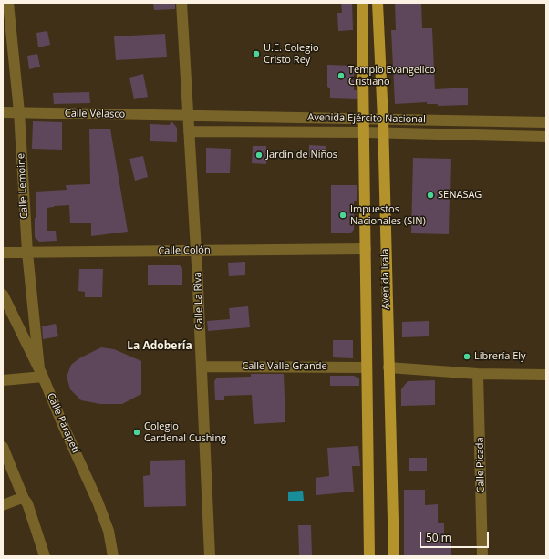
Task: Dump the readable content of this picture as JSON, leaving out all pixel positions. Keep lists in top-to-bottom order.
{
  "streets": {
    "main road": ["Avenida Irala"],
    "street": [
      "Calle Velasco",
      "Avenida Ejército Nacional",
      "Calle Lemoine",
      "Calle Colón",
      "Calle La Riva",
      "Calle Valle Grande",
      "Calle Parapetí",
      "Calle Picada"
    ]
  },
  "crossings": [
    ["Calle Velasco", "Avenida Ejército Nacional"],
    ["Calle Velasco", "Calle Lemoine"],
    ["Calle Velasco", "Calle La Riva"],
    ["Avenida Ejército Nacional", "Avenida Irala"],
    ["Avenida Ejército Nacional", "Calle La Riva"],
    ["Calle Lemoine", "Calle Colón"],
    ["Calle Lemoine", "Calle Parapetí"],
    ["Calle Colón", "Avenida Irala"],
    ["Calle Colón", "Calle La Riva"],
    ["Avenida Irala", "Calle Valle Grande"],
    ["Calle La Riva", "Calle Valle Grande"]
  ],
  "districts": ["La Adobería"],
  "places": [
    "U.E. Colegio Cristo Rey",
    "Templo Evangelico Cristiano",
    "Jardin de Niños",
    "SENASAG",
    "Impuestos Nacionales (SIN)",
    "Librería Ely",
    "Colegio Cardenal Cushing"
  ],
  "scale_bar": "50 m"
}
